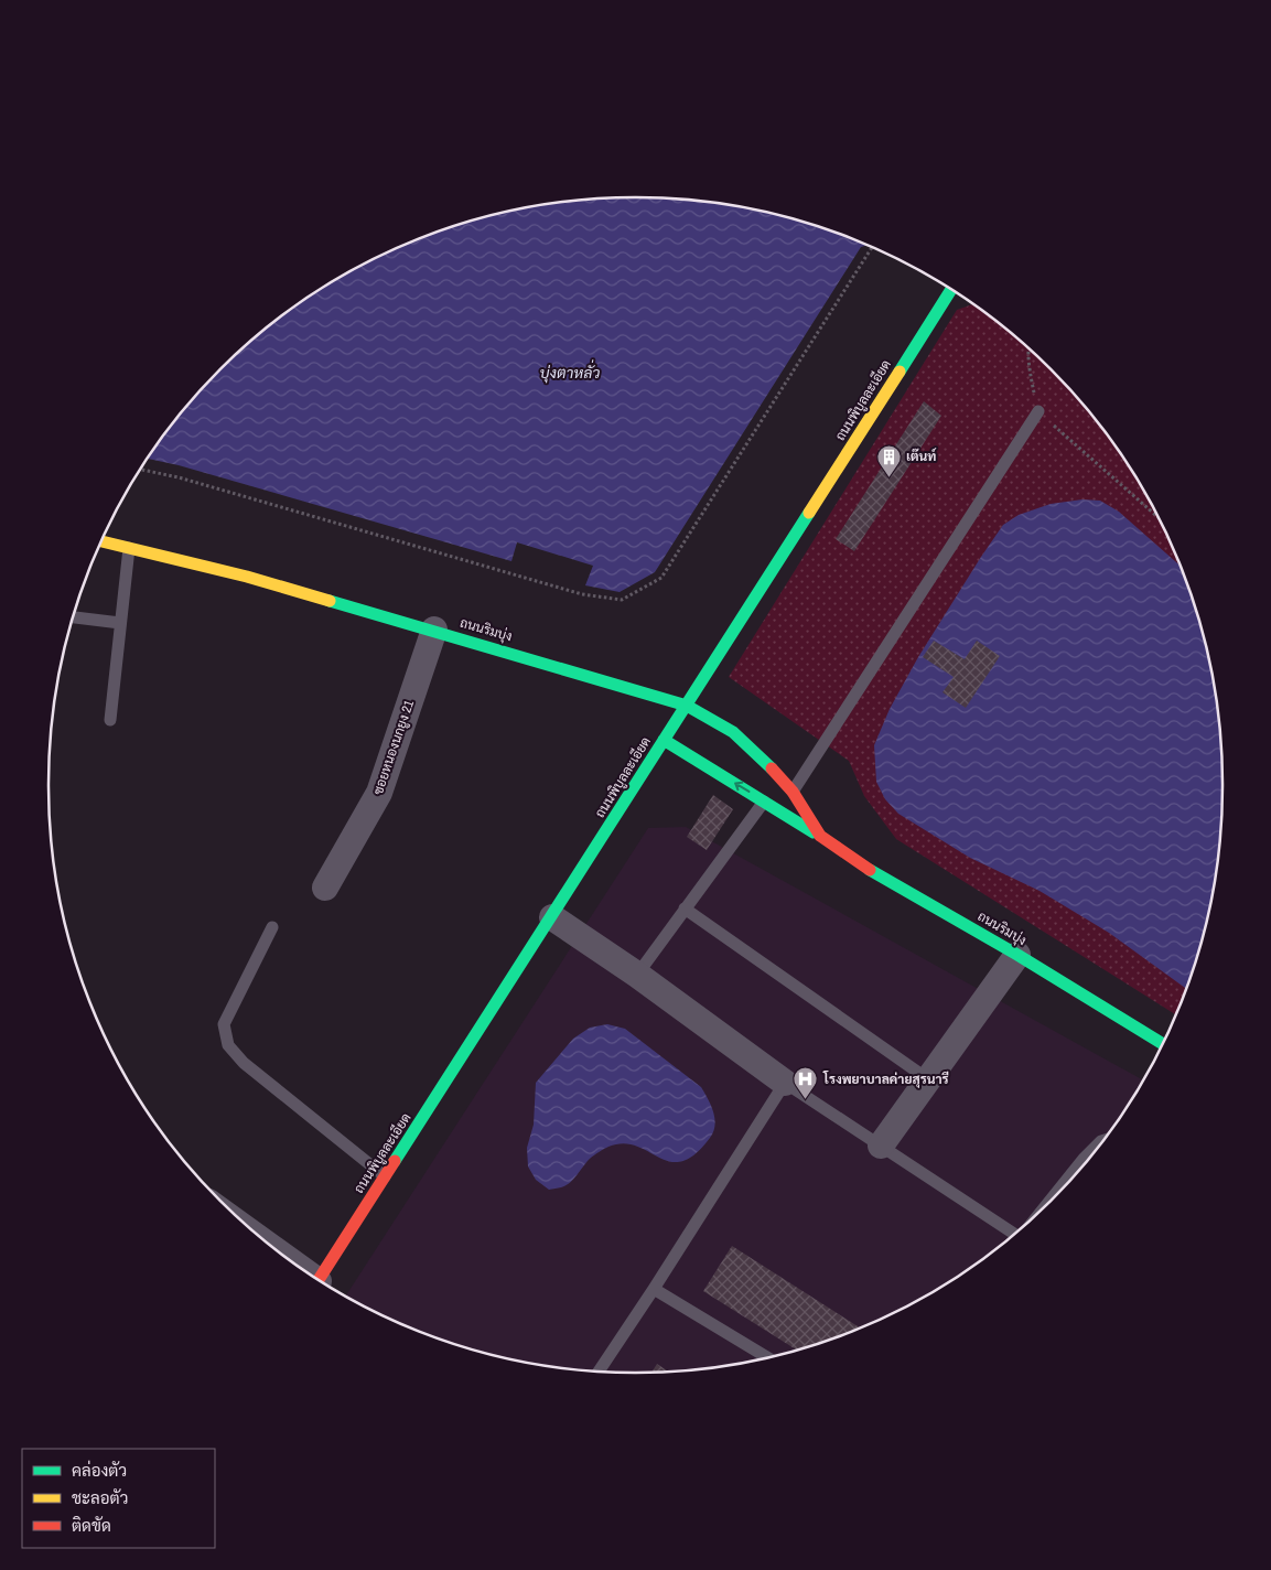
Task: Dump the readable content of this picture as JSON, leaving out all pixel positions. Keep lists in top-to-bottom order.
{
  "streets": {
    "main road": ["ถนนพิบูลละเอียด", "ถนนริมบุ่ง"],
    "street": ["ซอยหนองนกยูง 21"]
  },
  "crossings": [
    ["ถนนพิบูลละเอียด", "ถนนริมบุ่ง"],
    ["ถนนริมบุ่ง", "ซอยหนองนกยูง 21"]
  ],
  "water": ["บุ่งตาหลั่ว"],
  "places": {
    "building": ["เต๊นท์"],
    "hospital": ["โรงพยาบาลค่ายสุรนารี"]
  },
  "legend": ["คล่องตัว", "ชะลอตัว", "ติดขัด"]
}
